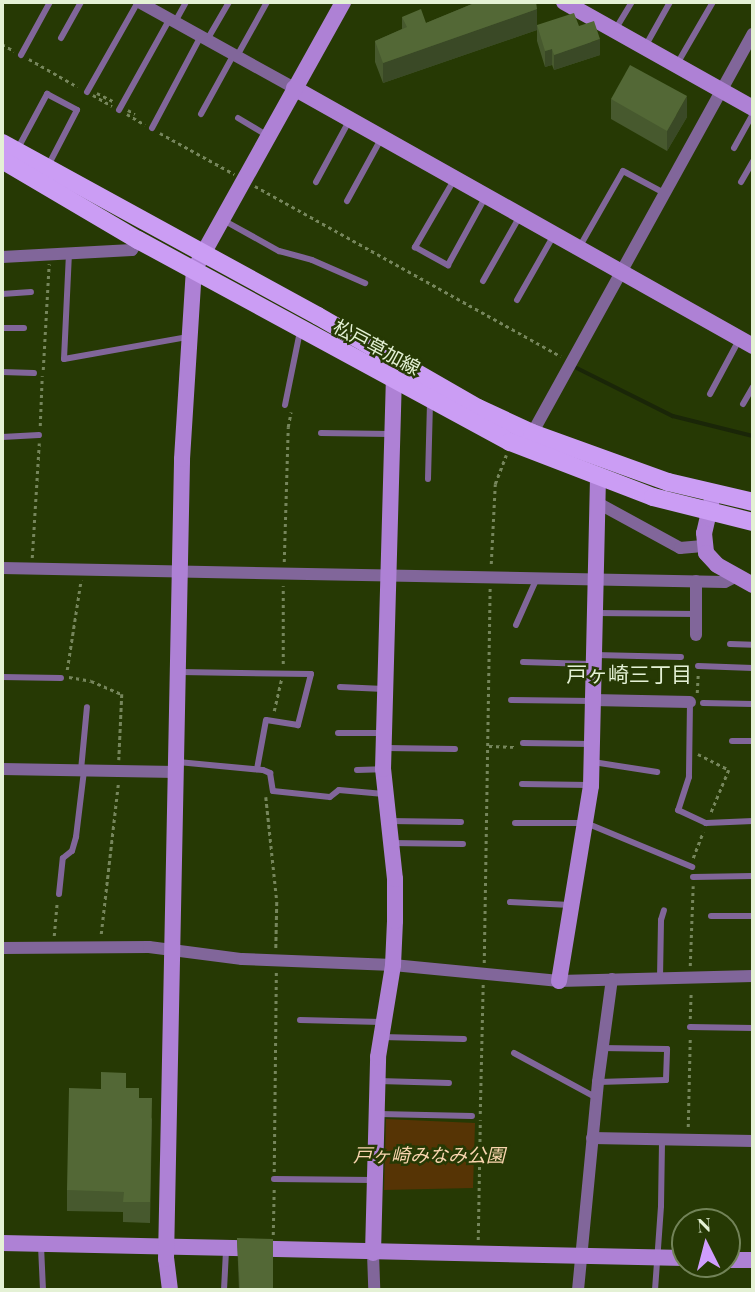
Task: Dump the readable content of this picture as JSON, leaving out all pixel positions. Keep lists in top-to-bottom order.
{
  "streets": {
    "main road": ["松戸草加線"]
  },
  "districts": ["戸ヶ崎三丁目"],
  "parks": ["戸ヶ崎みなみ公園"],
  "north": "top"
}
